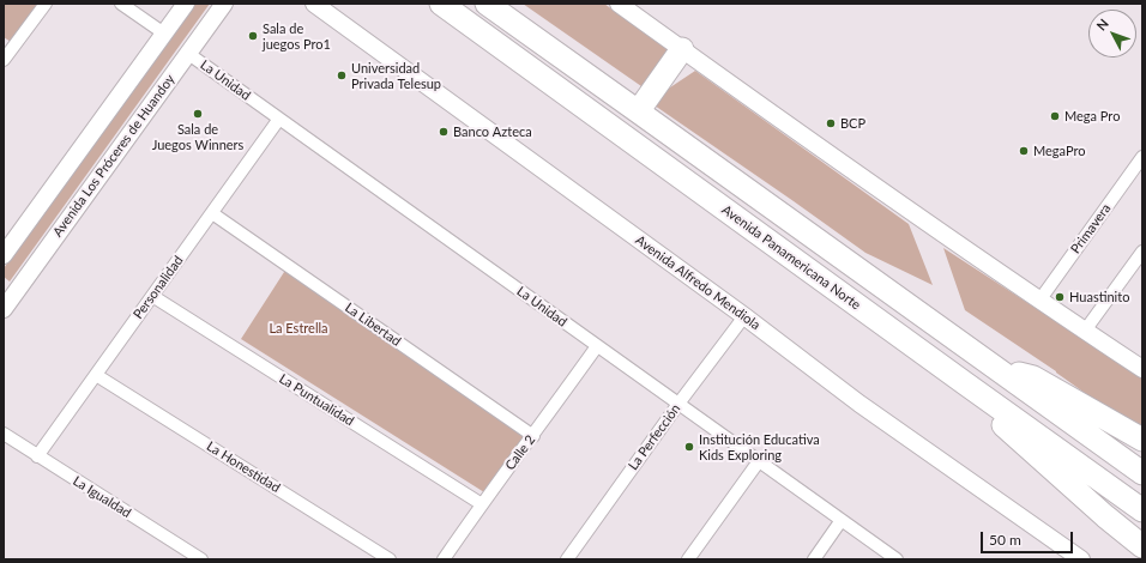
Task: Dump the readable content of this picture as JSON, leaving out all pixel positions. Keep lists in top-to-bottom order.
{
  "streets": {
    "highway": ["Avenida Panamericana Norte"],
    "main road": ["Avenida Los Próceres de Huandoy", "Avenida Alfredo Mendiola"],
    "street": [
      "La Unidad",
      "Primavera",
      "Personalidad",
      "La Libertad",
      "La Puntualidad",
      "La Perfección",
      "Calle 2",
      "La Honestidad",
      "La Igualdad"
    ]
  },
  "crossings": [
    ["La Unidad", "Avenida Los Próceres de Huandoy"],
    ["La Unidad", "Personalidad"],
    ["La Unidad", "La Perfección"],
    ["La Unidad", "Calle 2"],
    ["Avenida Alfredo Mendiola", "La Perfección"],
    ["Personalidad", "La Libertad"],
    ["Personalidad", "La Puntualidad"],
    ["Personalidad", "La Honestidad"],
    ["Personalidad", "La Igualdad"],
    ["La Libertad", "Calle 2"],
    ["La Puntualidad", "Calle 2"]
  ],
  "parks": ["La Estrella"],
  "places": [
    "Sala de juegos Pro1",
    "Universidad Privada Telesup",
    "Sala de Juegos Winners",
    "Mega Pro",
    "BCP",
    "Banco Azteca",
    "MegaPro",
    "Huastinito",
    "Institución Educativa Kids Exploring"
  ],
  "scale_bar": "50 m",
  "north": "top left"
}
